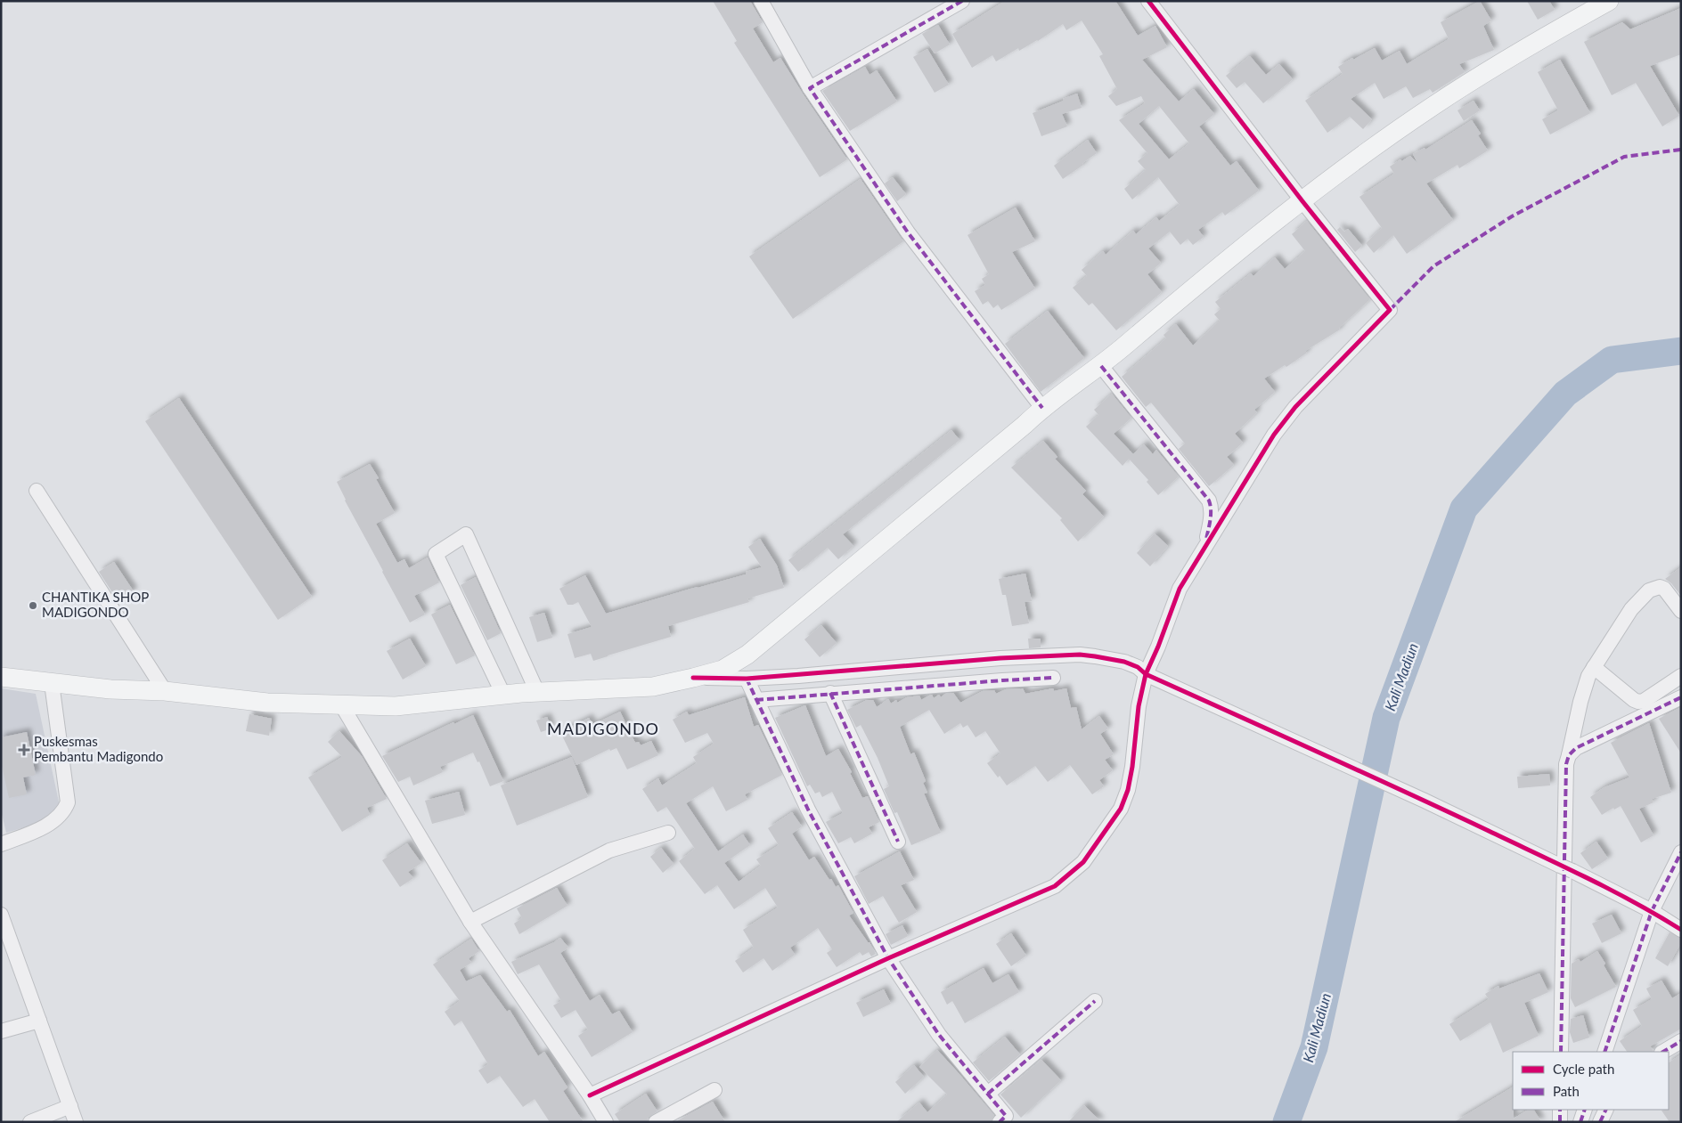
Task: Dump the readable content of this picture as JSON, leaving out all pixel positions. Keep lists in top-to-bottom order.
{
  "districts": ["MADIGONDO"],
  "water": ["Kali Madiun"],
  "places": {
    "other": ["CHANTIKA SHOP MADIGONDO"],
    "health": ["Puskesmas Pembantu Madigondo"]
  },
  "legend": ["Cycle path", "Path"]
}
